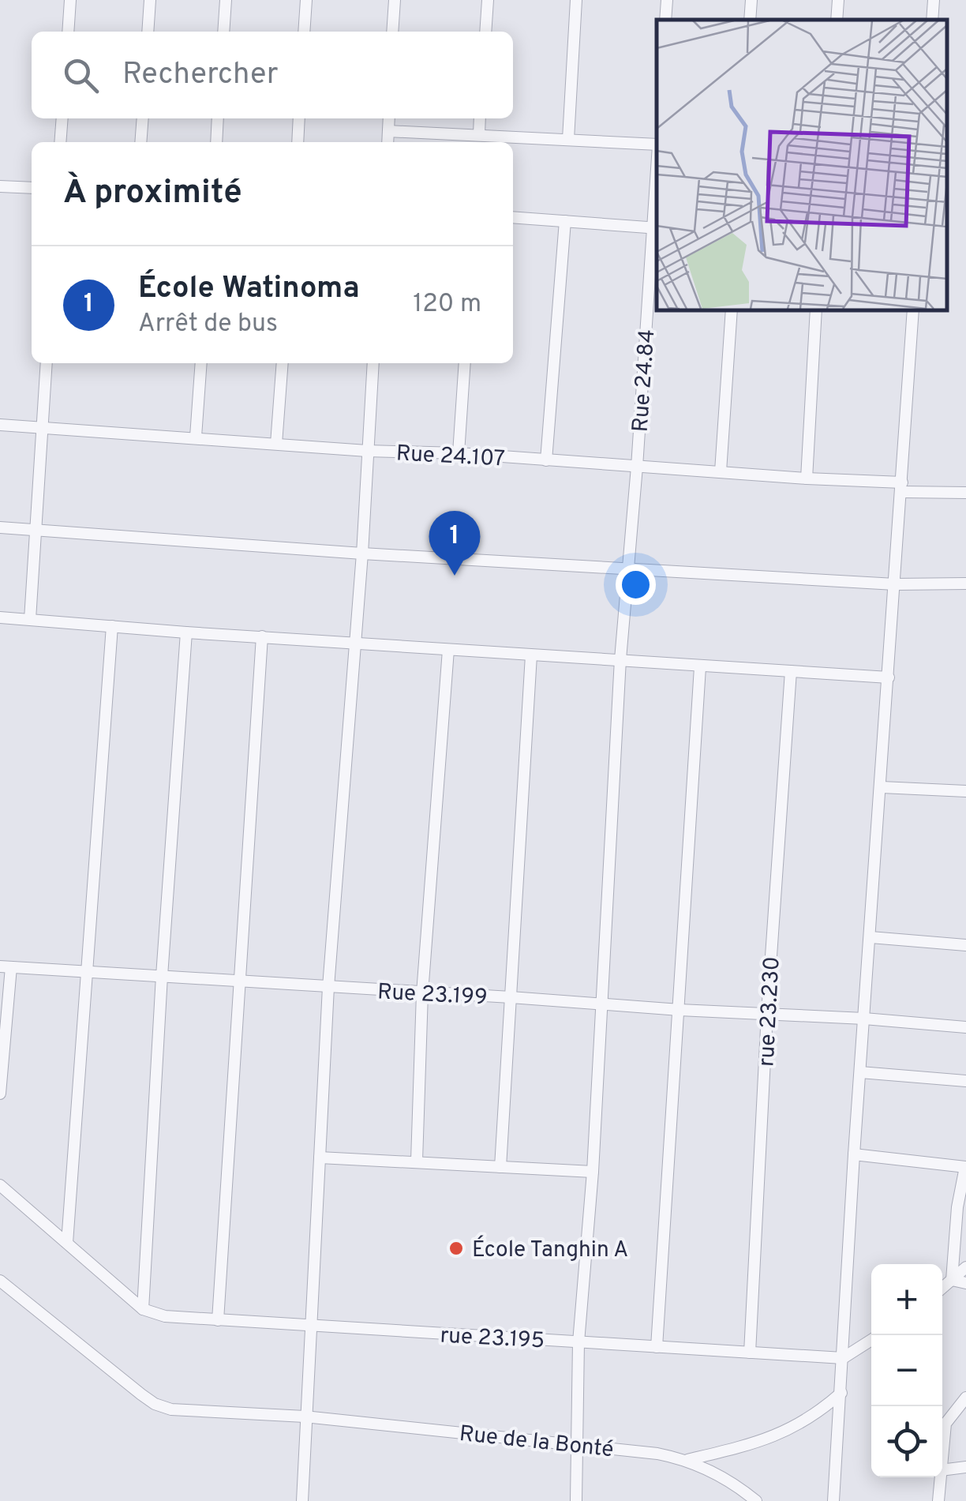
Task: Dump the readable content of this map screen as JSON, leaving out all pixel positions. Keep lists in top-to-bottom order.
{
  "streets": {
    "street": [
      "Rue 24.84",
      "Rue 24.107",
      "Rue 23.199",
      "rue 23.230",
      "rue 23.195",
      "Rue de la Bonté"
    ]
  },
  "crossings": [
    ["Rue 24.84", "Rue 24.107"],
    ["Rue 24.84", "Rue 23.199"],
    ["Rue 24.84", "rue 23.195"],
    ["Rue 24.84", "Rue de la Bonté"],
    ["Rue 23.199", "rue 23.230"],
    ["rue 23.230", "rue 23.195"]
  ],
  "places": ["École Tanghin A"],
  "page": {
    "search": "Rechercher",
    "heading": "À proximité",
    "list": [
      {
        "mark": "1",
        "name": "École Watinoma",
        "note": "Arrêt de bus",
        "value": "120 m"
      }
    ],
    "pins": "1",
    "map_buttons": ["+", "−"]
  }
}
